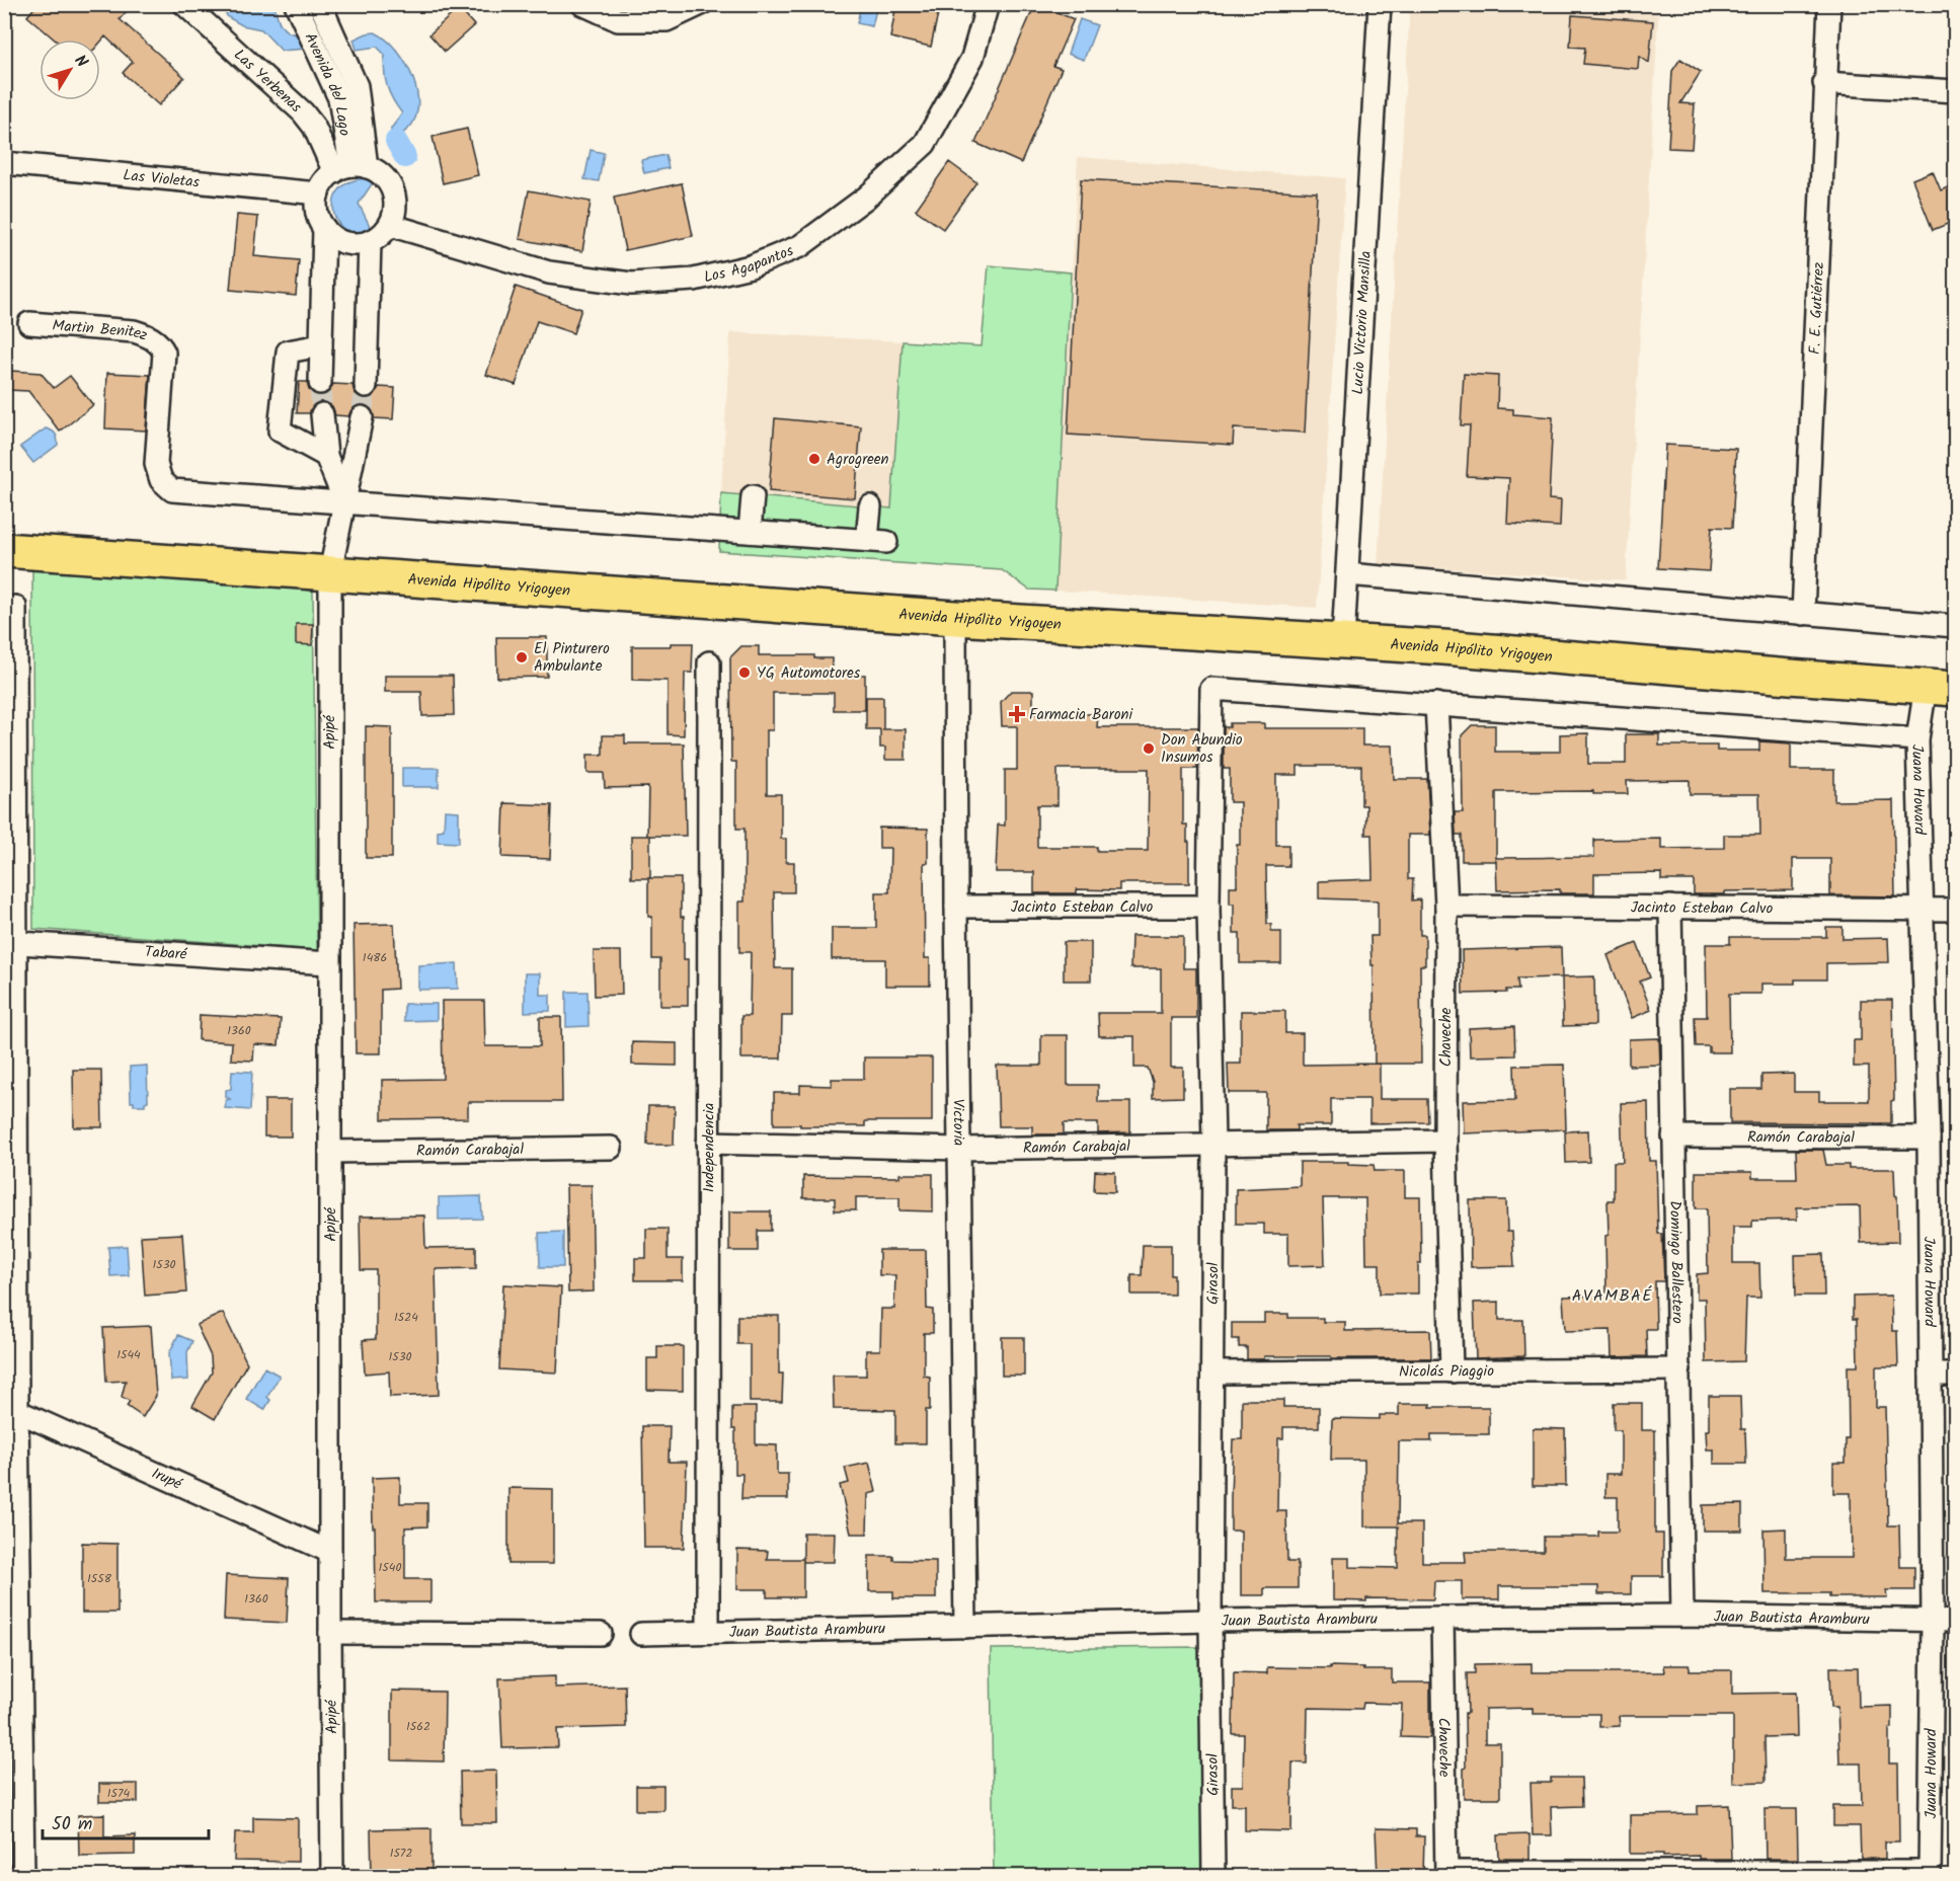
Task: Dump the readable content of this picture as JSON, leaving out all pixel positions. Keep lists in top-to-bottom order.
{
  "streets": {
    "main road": ["Avenida Hipólito Yrigoyen"],
    "street": [
      "Las Yerbenas",
      "Avenida del Lago",
      "Las Violetas",
      "Los Agapantos",
      "F. E. Gutiérrez",
      "Lucio Victorio Mansilla",
      "Martin Benitez",
      "Apipé",
      "Juana Howard",
      "Jacinto Esteban Calvo",
      "Tabaré",
      "Chaveche",
      "Victoria",
      "Ramón Carabajal",
      "Independencia",
      "Domingo Ballestero",
      "Girasol",
      "Nicolás Piaggio",
      "Irupé",
      "Juan Bautista Aramburu"
    ]
  },
  "crossings": [
    ["Las Yerbenas", "Avenida del Lago"],
    ["Las Yerbenas", "Las Violetas"],
    ["Las Yerbenas", "Los Agapantos"],
    ["Avenida del Lago", "Las Violetas"],
    ["Avenida del Lago", "Los Agapantos"],
    ["Las Violetas", "Los Agapantos"],
    ["Lucio Victorio Mansilla", "Avenida Hipólito Yrigoyen"],
    ["Avenida Hipólito Yrigoyen", "Apipé"],
    ["Avenida Hipólito Yrigoyen", "Juana Howard"],
    ["Avenida Hipólito Yrigoyen", "Victoria"],
    ["Apipé", "Tabaré"],
    ["Apipé", "Ramón Carabajal"],
    ["Apipé", "Irupé"],
    ["Juana Howard", "Jacinto Esteban Calvo"],
    ["Juana Howard", "Ramón Carabajal"],
    ["Juana Howard", "Juan Bautista Aramburu"],
    ["Jacinto Esteban Calvo", "Chaveche"],
    ["Jacinto Esteban Calvo", "Victoria"],
    ["Jacinto Esteban Calvo", "Domingo Ballestero"],
    ["Jacinto Esteban Calvo", "Girasol"],
    ["Chaveche", "Ramón Carabajal"],
    ["Chaveche", "Girasol"],
    ["Chaveche", "Nicolás Piaggio"],
    ["Chaveche", "Juan Bautista Aramburu"],
    ["Victoria", "Ramón Carabajal"],
    ["Victoria", "Juan Bautista Aramburu"],
    ["Ramón Carabajal", "Independencia"],
    ["Ramón Carabajal", "Domingo Ballestero"],
    ["Ramón Carabajal", "Girasol"],
    ["Independencia", "Juan Bautista Aramburu"],
    ["Domingo Ballestero", "Nicolás Piaggio"],
    ["Domingo Ballestero", "Juan Bautista Aramburu"],
    ["Girasol", "Nicolás Piaggio"],
    ["Girasol", "Juan Bautista Aramburu"]
  ],
  "districts": ["AVAMBAÉ"],
  "places": {
    "other": [
      "Agrogreen",
      "El Pinturero Ambulante",
      "YG Automotores",
      "Don Abundio Insumos"
    ],
    "health": ["Farmacia Baroni"]
  },
  "house_numbers": [
    "1486",
    "1360",
    "1530",
    "1524",
    "1544",
    "1530",
    "1540",
    "1558",
    "1360",
    "1562",
    "1574",
    "1572"
  ],
  "scale_bar": "50 m",
  "north": "top right"
}
